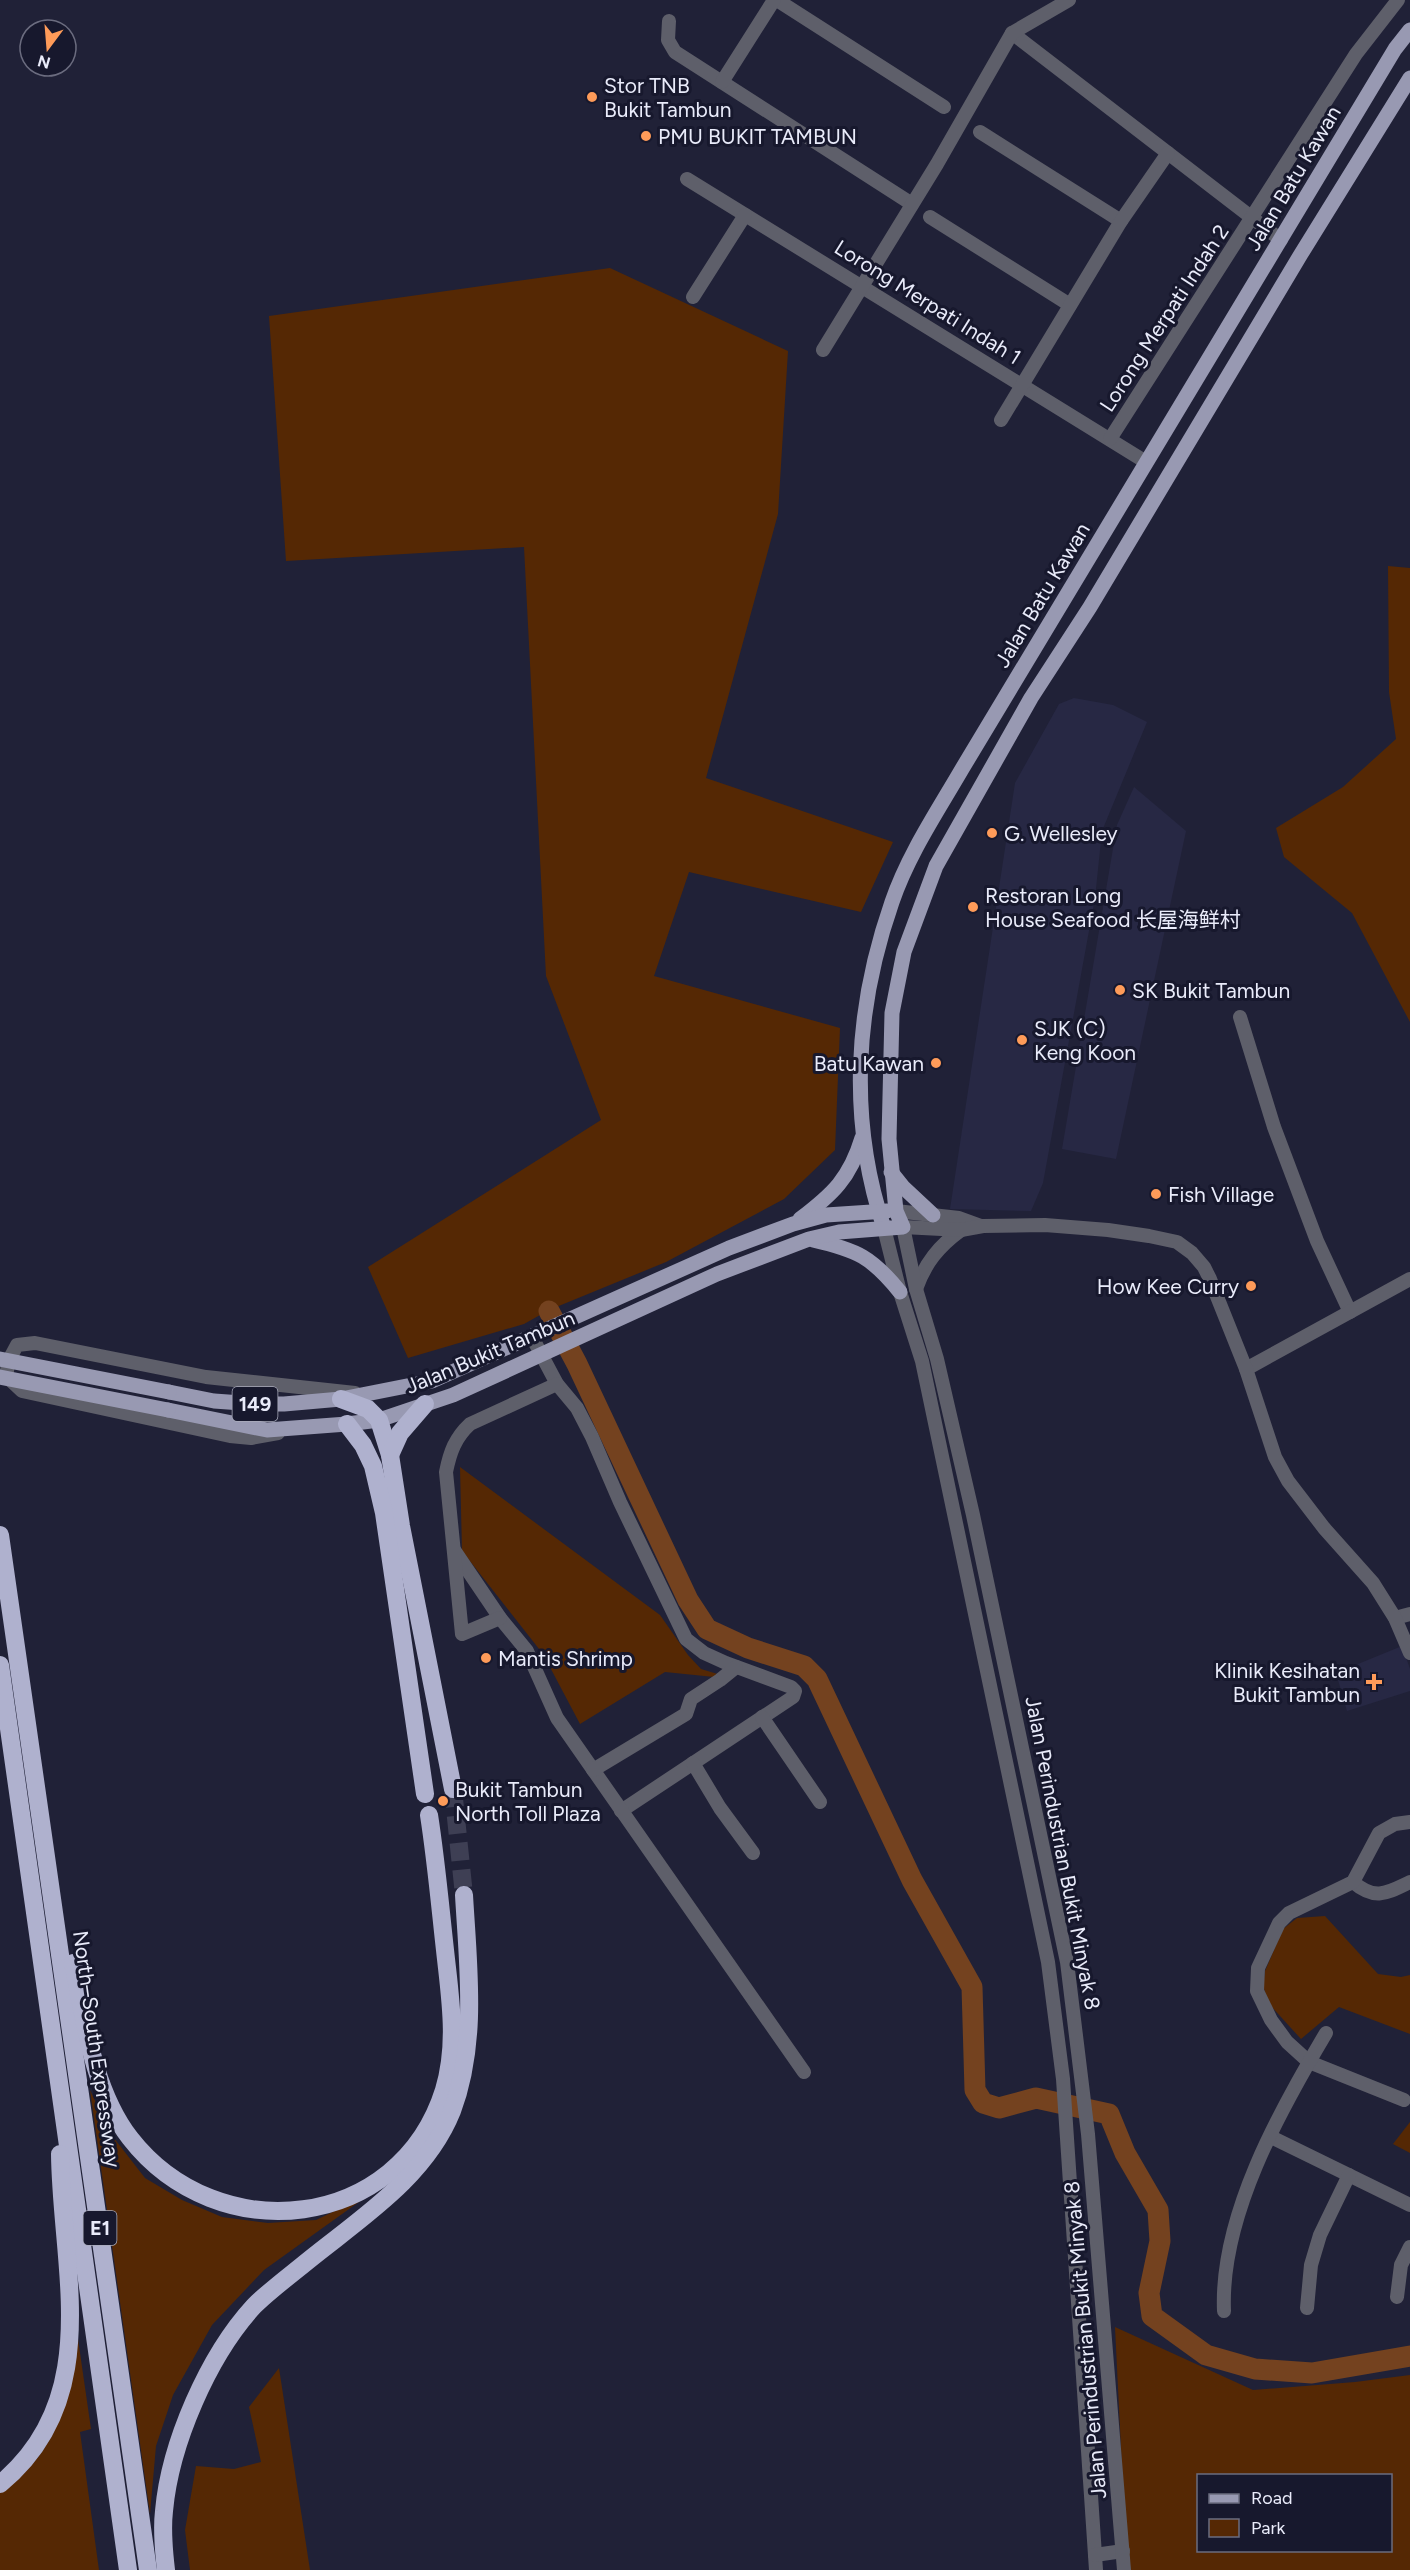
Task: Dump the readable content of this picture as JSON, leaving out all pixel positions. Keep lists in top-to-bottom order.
{
  "streets": {
    "highway": ["North–South Expressway", "E1"],
    "main road": ["Jalan Batu Kawan", "Jalan Bukit Tambun", "149"],
    "street": ["Lorong Merpati Indah 1", "Lorong Merpati Indah 2", "Jalan Perindustrian Bukit Minyak 8"]
  },
  "crossings": [
    ["Jalan Batu Kawan", "Lorong Merpati Indah 1"],
    ["Jalan Batu Kawan", "Jalan Bukit Tambun"],
    ["Jalan Batu Kawan", "Jalan Perindustrian Bukit Minyak 8"],
    ["Lorong Merpati Indah 1", "Lorong Merpati Indah 2"],
    ["Jalan Bukit Tambun", "Jalan Perindustrian Bukit Minyak 8"]
  ],
  "places": {
    "other": [
      "Stor TNB Bukit Tambun",
      "PMU BUKIT TAMBUN",
      "G. Wellesley",
      "Restoran Long House Seafood 长屋海鲜村",
      "SK Bukit Tambun",
      "SJK (C) Keng Koon",
      "Batu Kawan",
      "Fish Village",
      "How Kee Curry",
      "Mantis Shrimp",
      "Bukit Tambun North Toll Plaza"
    ],
    "health": ["Klinik Kesihatan Bukit Tambun"]
  },
  "legend": ["Road", "Park"],
  "north": "bottom"
}
